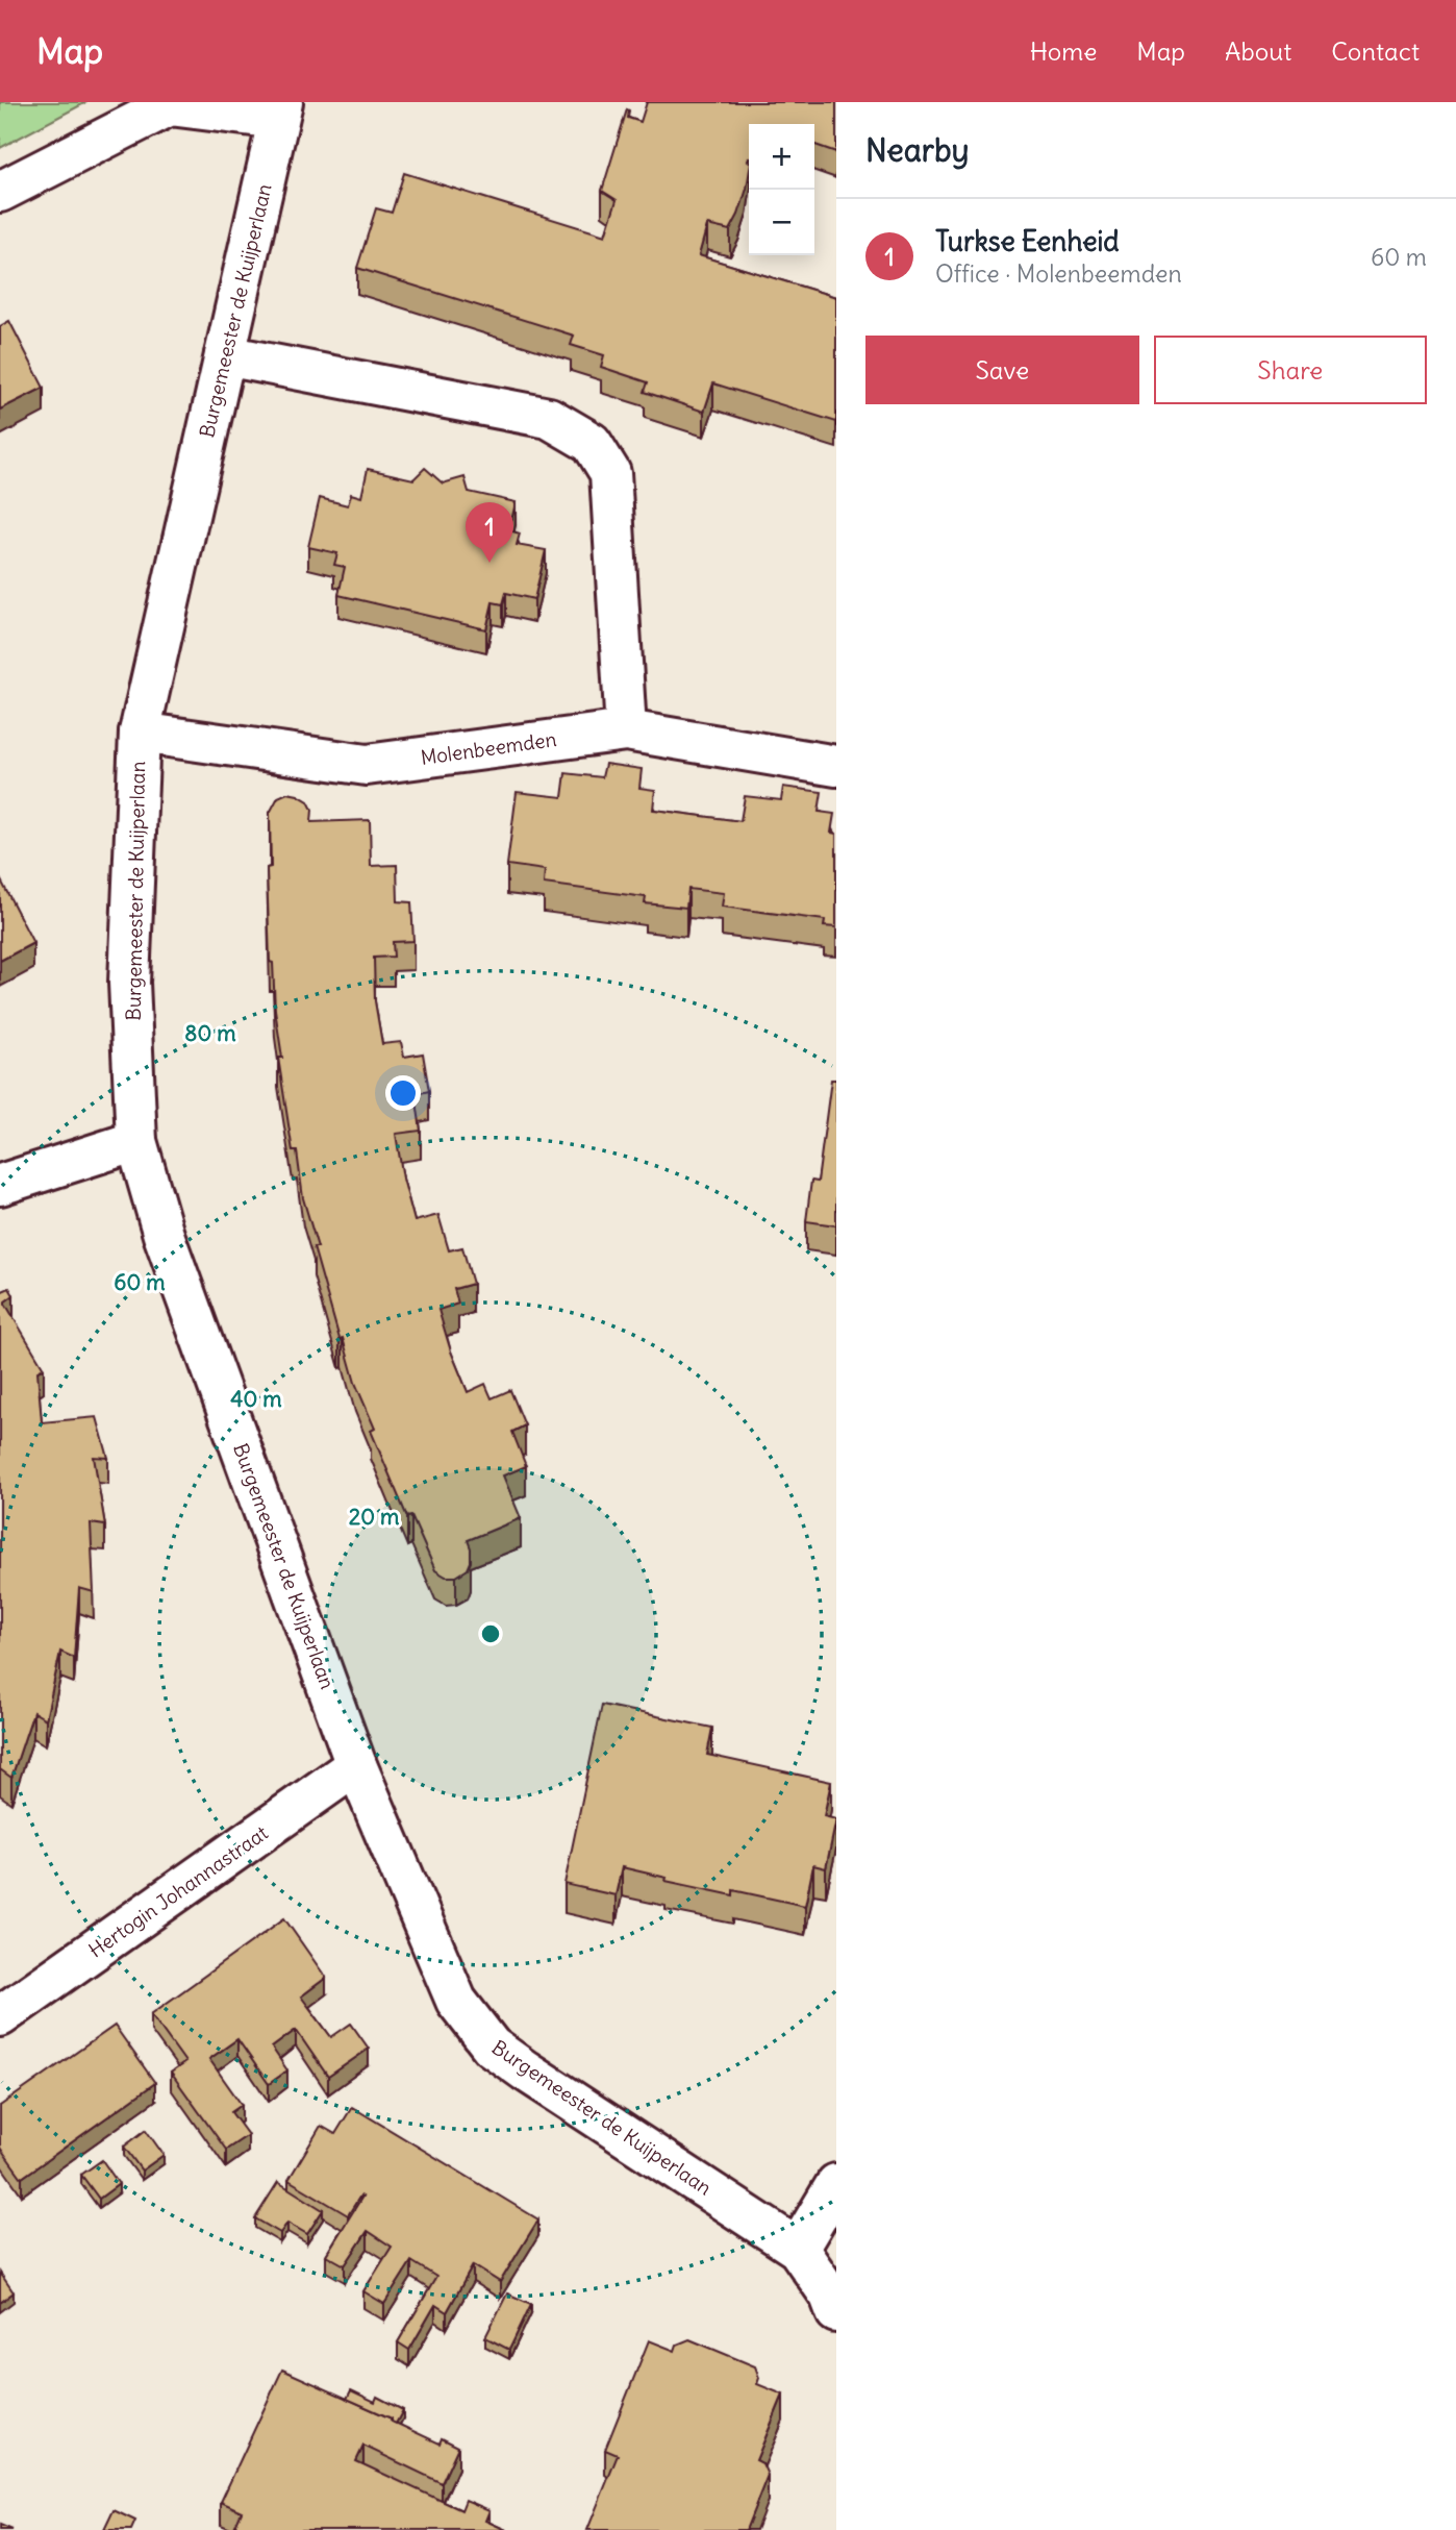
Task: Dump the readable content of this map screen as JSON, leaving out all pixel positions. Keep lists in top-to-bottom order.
{
  "streets": {
    "street": ["Burgemeester de Kuijperlaan", "Molenbeemden", "Hertogin Johannastraat"]
  },
  "crossings": [
    ["Burgemeester de Kuijperlaan", "Molenbeemden"],
    ["Burgemeester de Kuijperlaan", "Hertogin Johannastraat"]
  ],
  "page": {
    "header": "Map",
    "nav": [
      "Home",
      "Map",
      "About",
      "Contact"
    ],
    "heading": "Nearby",
    "map_buttons": ["+", "−"],
    "list": [
      {
        "mark": "1",
        "name": "Turkse Eenheid",
        "note": "Office · Molenbeemden",
        "value": "60 m"
      }
    ],
    "buttons": ["Save", "Share"],
    "pins": "1"
  },
  "rings": [
    "80 m",
    "60 m",
    "40 m",
    "20 m"
  ]
}
